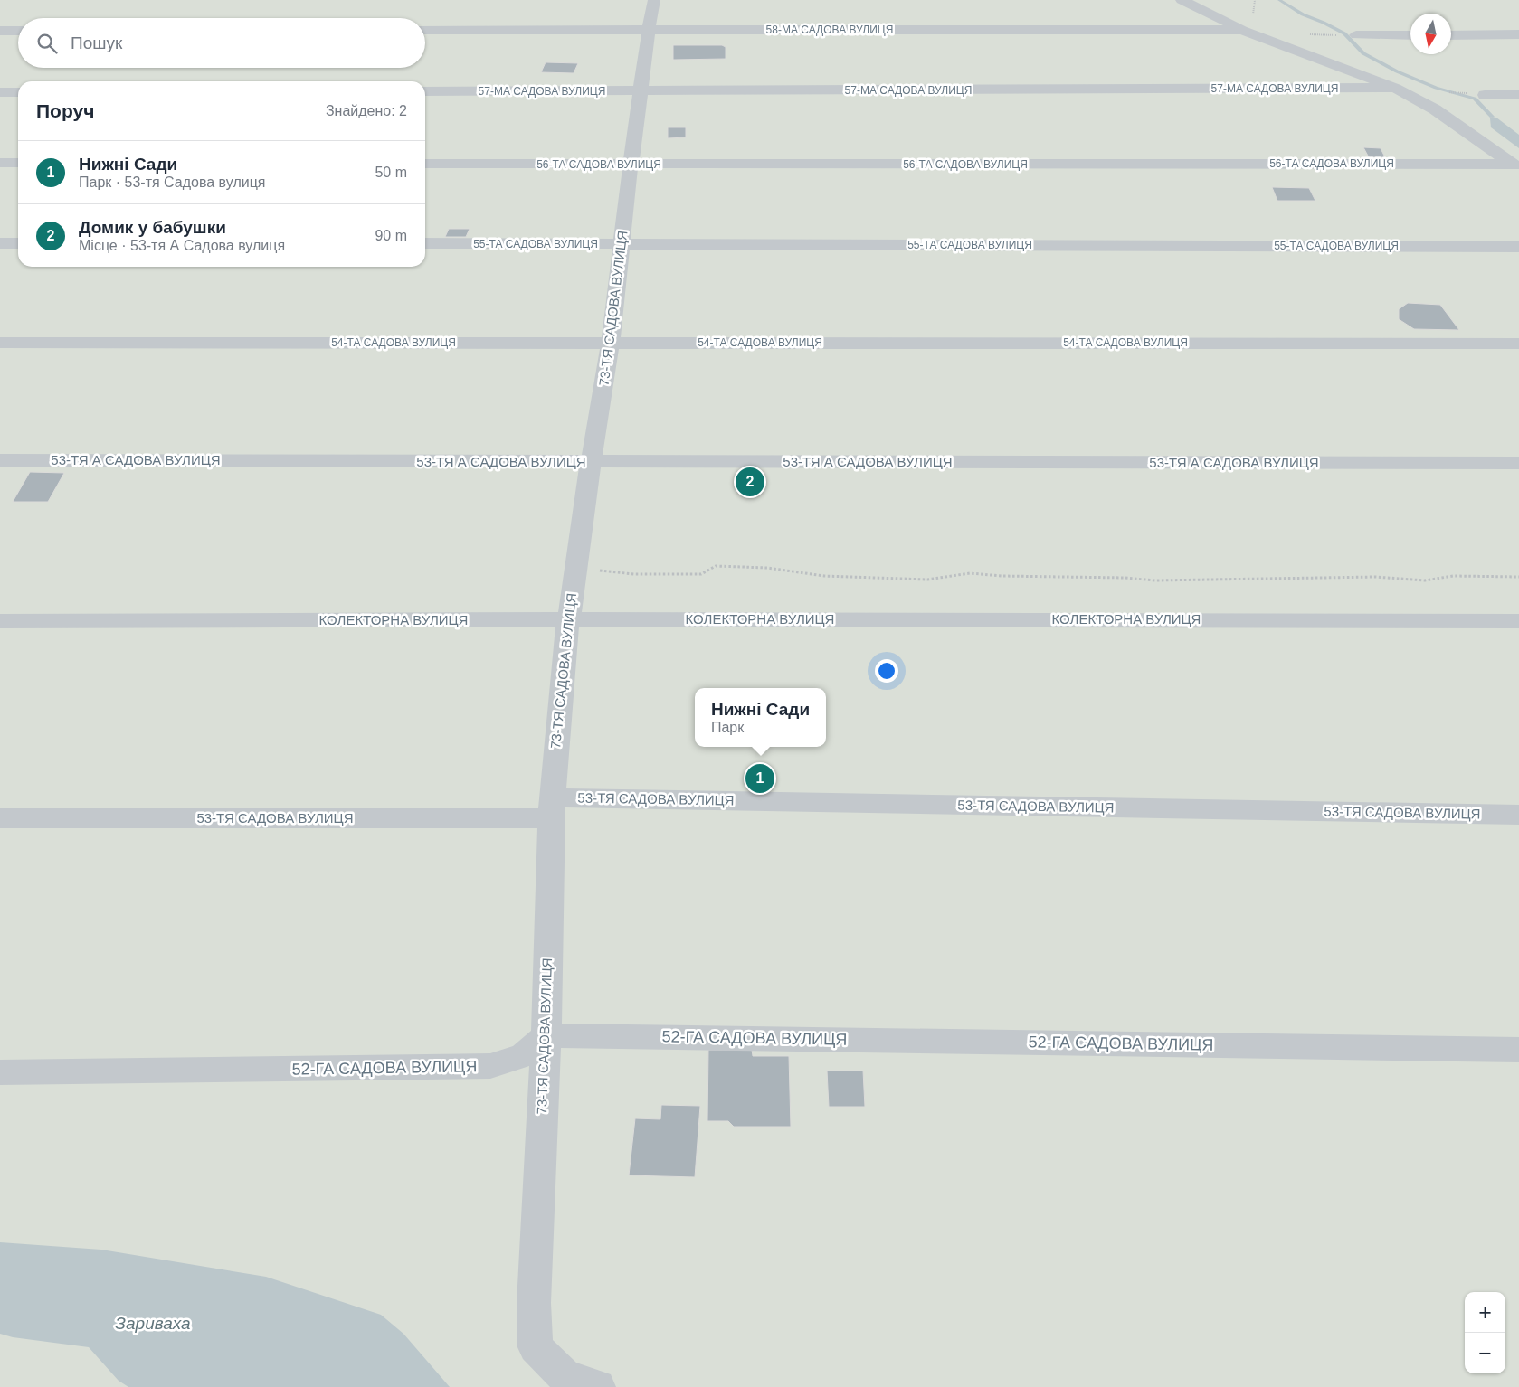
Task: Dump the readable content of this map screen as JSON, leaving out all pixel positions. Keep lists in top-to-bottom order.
{
  "streets": {
    "street": [
      "58-МА САДОВА ВУЛИЦЯ",
      "57-МА САДОВА ВУЛИЦЯ",
      "56-ТА САДОВА ВУЛИЦЯ",
      "55-ТА САДОВА ВУЛИЦЯ",
      "73-ТЯ САДОВА ВУЛИЦЯ",
      "54-ТА САДОВА ВУЛИЦЯ",
      "53-ТЯ А САДОВА ВУЛИЦЯ",
      "КОЛЕКТОРНА ВУЛИЦЯ",
      "53-ТЯ САДОВА ВУЛИЦЯ",
      "52-ГА САДОВА ВУЛИЦЯ"
    ]
  },
  "crossings": [
    ["58-МА САДОВА ВУЛИЦЯ", "73-ТЯ САДОВА ВУЛИЦЯ"],
    ["57-МА САДОВА ВУЛИЦЯ", "73-ТЯ САДОВА ВУЛИЦЯ"],
    ["56-ТА САДОВА ВУЛИЦЯ", "73-ТЯ САДОВА ВУЛИЦЯ"],
    ["55-ТА САДОВА ВУЛИЦЯ", "73-ТЯ САДОВА ВУЛИЦЯ"],
    ["73-ТЯ САДОВА ВУЛИЦЯ", "54-ТА САДОВА ВУЛИЦЯ"],
    ["73-ТЯ САДОВА ВУЛИЦЯ", "53-ТЯ А САДОВА ВУЛИЦЯ"],
    ["73-ТЯ САДОВА ВУЛИЦЯ", "КОЛЕКТОРНА ВУЛИЦЯ"],
    ["73-ТЯ САДОВА ВУЛИЦЯ", "53-ТЯ САДОВА ВУЛИЦЯ"],
    ["73-ТЯ САДОВА ВУЛИЦЯ", "52-ГА САДОВА ВУЛИЦЯ"]
  ],
  "water": ["Зариваха"],
  "north": "bottom",
  "page": {
    "search": "Пошук",
    "heading": ["Поруч", "Знайдено: 2"],
    "list": [
      {
        "mark": "1",
        "name": "Нижні Сади",
        "note": "Парк · 53-тя Садова вулиця",
        "value": "50 m"
      },
      {
        "mark": "2",
        "name": "Домик у бабушки",
        "note": "Місце · 53-тя А Садова вулиця",
        "value": "90 m"
      }
    ],
    "pins": ["2", "1"],
    "popup": ["Нижні Сади", "Парк"],
    "map_buttons": ["+", "−"]
  }
}
